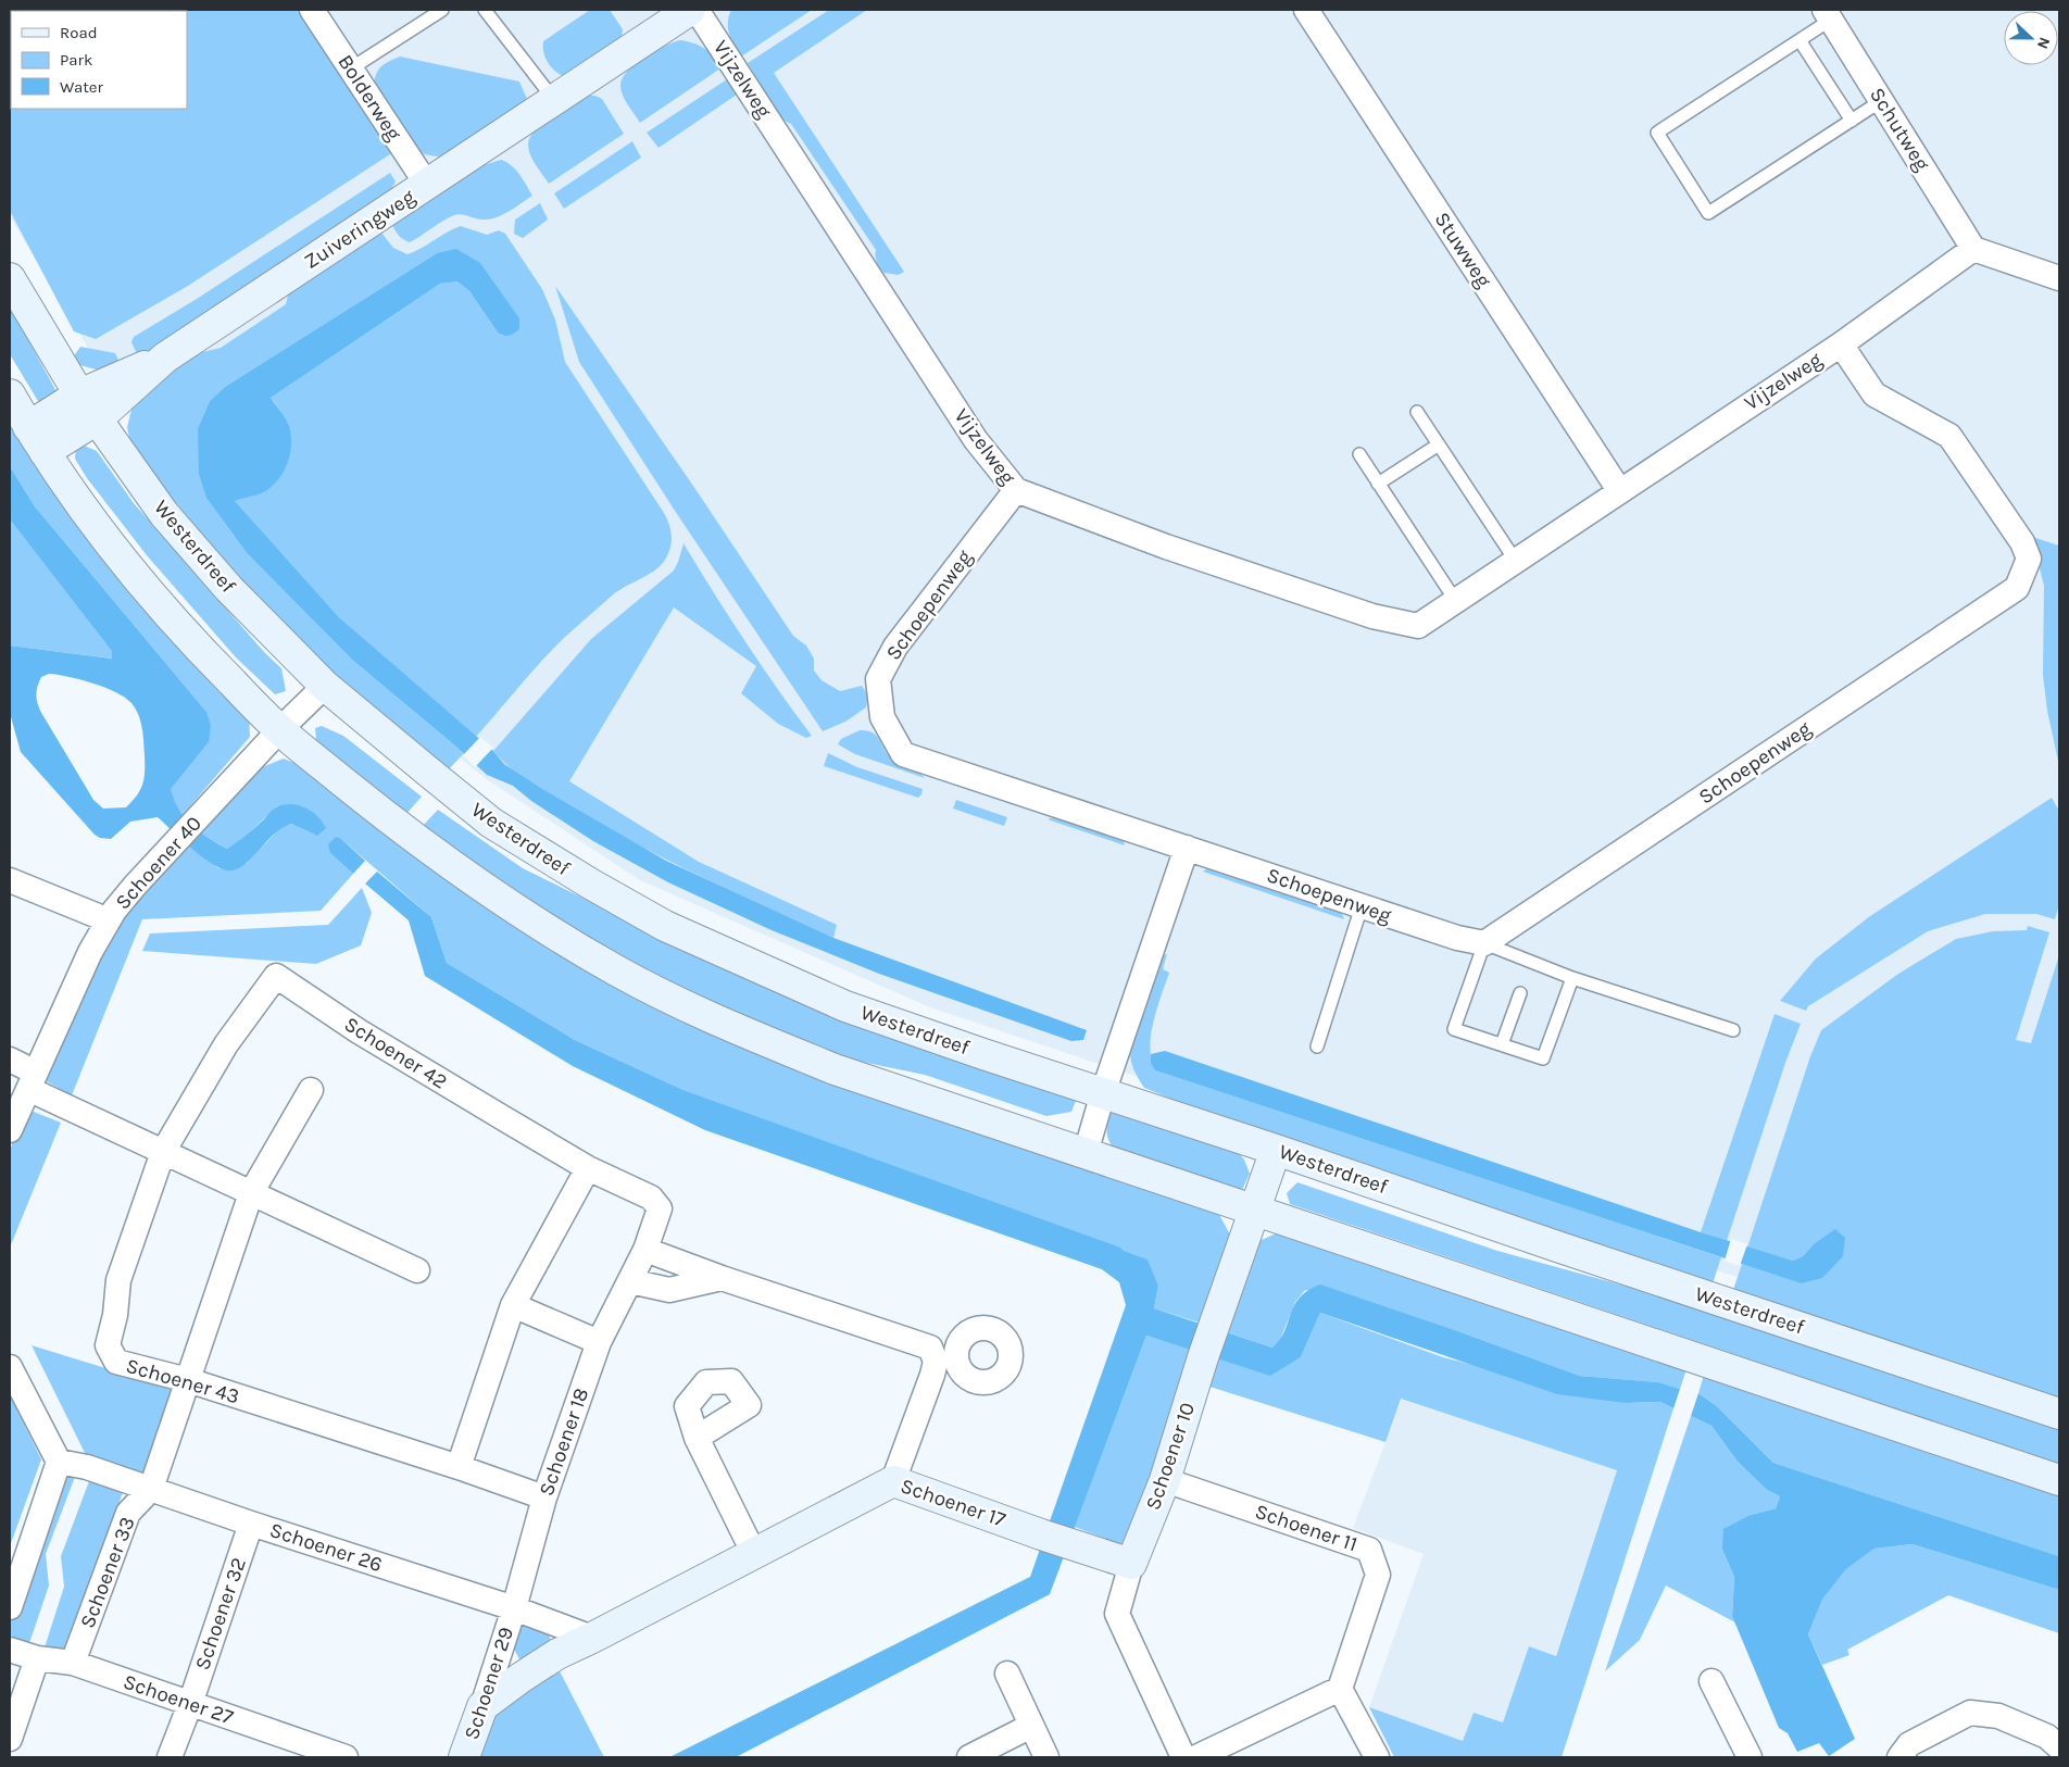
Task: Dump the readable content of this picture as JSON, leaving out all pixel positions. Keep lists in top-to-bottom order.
{
  "streets": {
    "main road": [
      "Zuiveringweg",
      "Westerdreef",
      "Schoener 10",
      "Schoener 17",
      "Schoener 29"
    ],
    "street": [
      "Vijzelweg",
      "Bolderweg",
      "Schutweg",
      "Stuwweg",
      "Schoepenweg",
      "Schoener 40",
      "Schoener 42",
      "Schoener 43",
      "Schoener 18",
      "Schoener 11",
      "Schoener 26",
      "Schoener 33",
      "Schoener 32",
      "Schoener 27"
    ]
  },
  "crossings": [
    ["Vijzelweg", "Schutweg"],
    ["Vijzelweg", "Stuwweg"],
    ["Vijzelweg", "Schoepenweg"],
    ["Bolderweg", "Zuiveringweg"],
    ["Zuiveringweg", "Westerdreef"],
    ["Westerdreef", "Schoener 40"],
    ["Westerdreef", "Schoener 10"],
    ["Schoener 42", "Schoener 43"],
    ["Schoener 42", "Schoener 18"],
    ["Schoener 43", "Schoener 18"],
    ["Schoener 18", "Schoener 26"],
    ["Schoener 18", "Schoener 29"],
    ["Schoener 10", "Schoener 17"],
    ["Schoener 10", "Schoener 11"],
    ["Schoener 17", "Schoener 26"],
    ["Schoener 17", "Schoener 29"],
    ["Schoener 26", "Schoener 33"],
    ["Schoener 26", "Schoener 32"],
    ["Schoener 26", "Schoener 29"],
    ["Schoener 33", "Schoener 27"],
    ["Schoener 32", "Schoener 27"]
  ],
  "legend": ["Road", "Park", "Water"],
  "north": "right"
}
